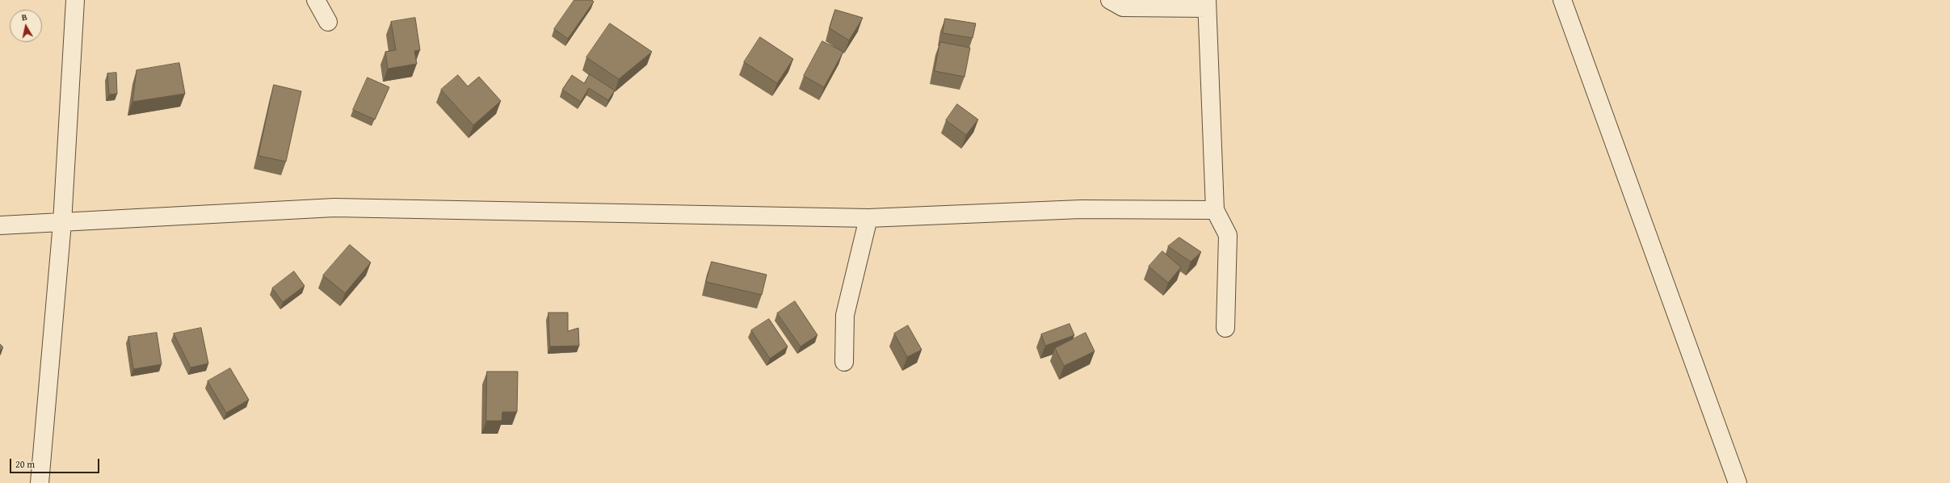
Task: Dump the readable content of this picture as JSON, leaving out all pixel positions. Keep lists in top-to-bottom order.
{
  "scale_bar": "20 m",
  "north": "top"
}
